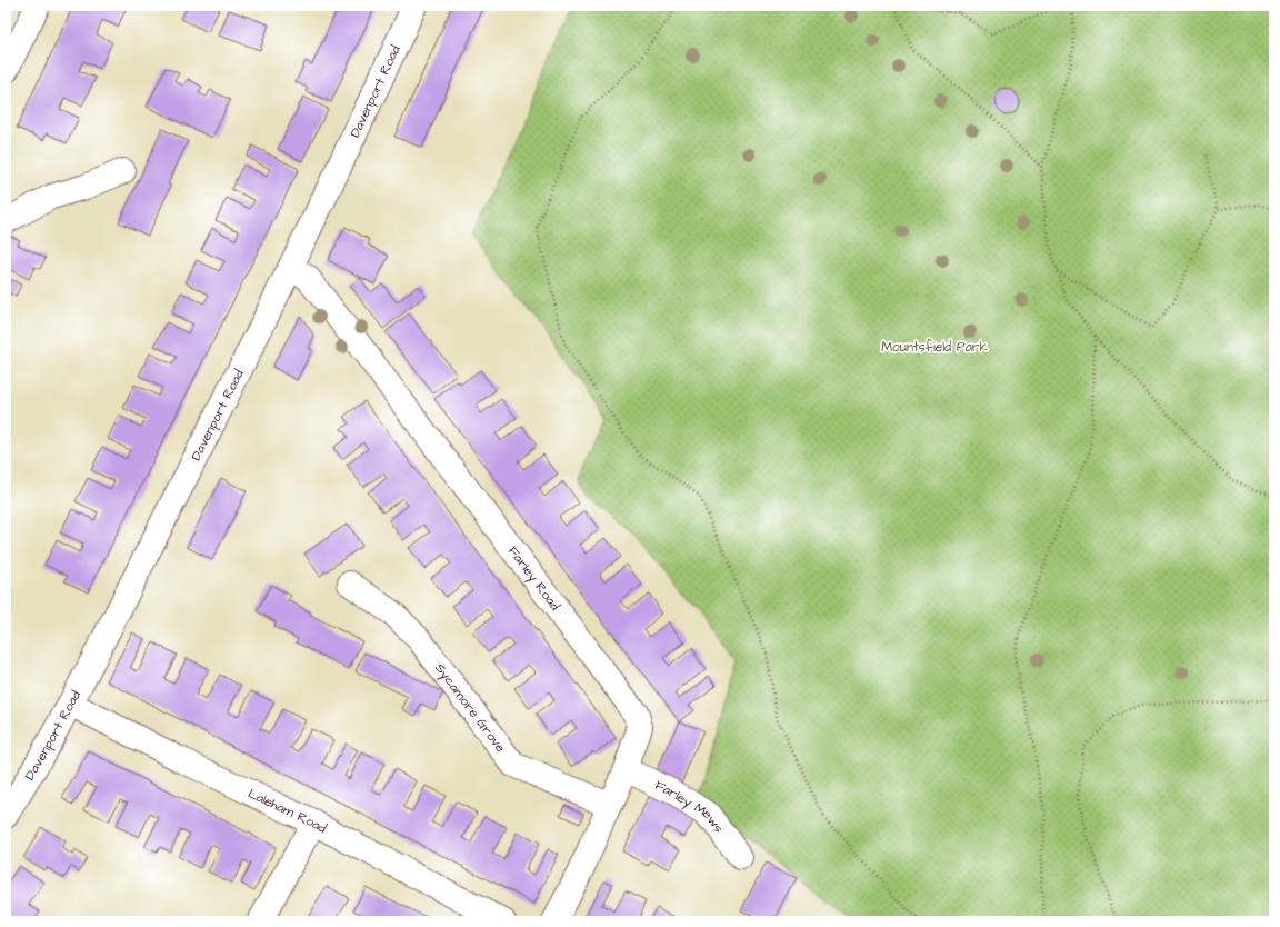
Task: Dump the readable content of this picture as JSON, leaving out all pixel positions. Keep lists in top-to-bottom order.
{
  "streets": {
    "street": [
      "Davenport Road",
      "Farley Road",
      "Sycamore Grove",
      "Farley Mews",
      "Laleham Road"
    ]
  },
  "crossings": [
    ["Davenport Road", "Farley Road"],
    ["Davenport Road", "Laleham Road"],
    ["Farley Road", "Sycamore Grove"],
    ["Farley Road", "Farley Mews"]
  ],
  "parks": ["Mountsfield Park"]
}
